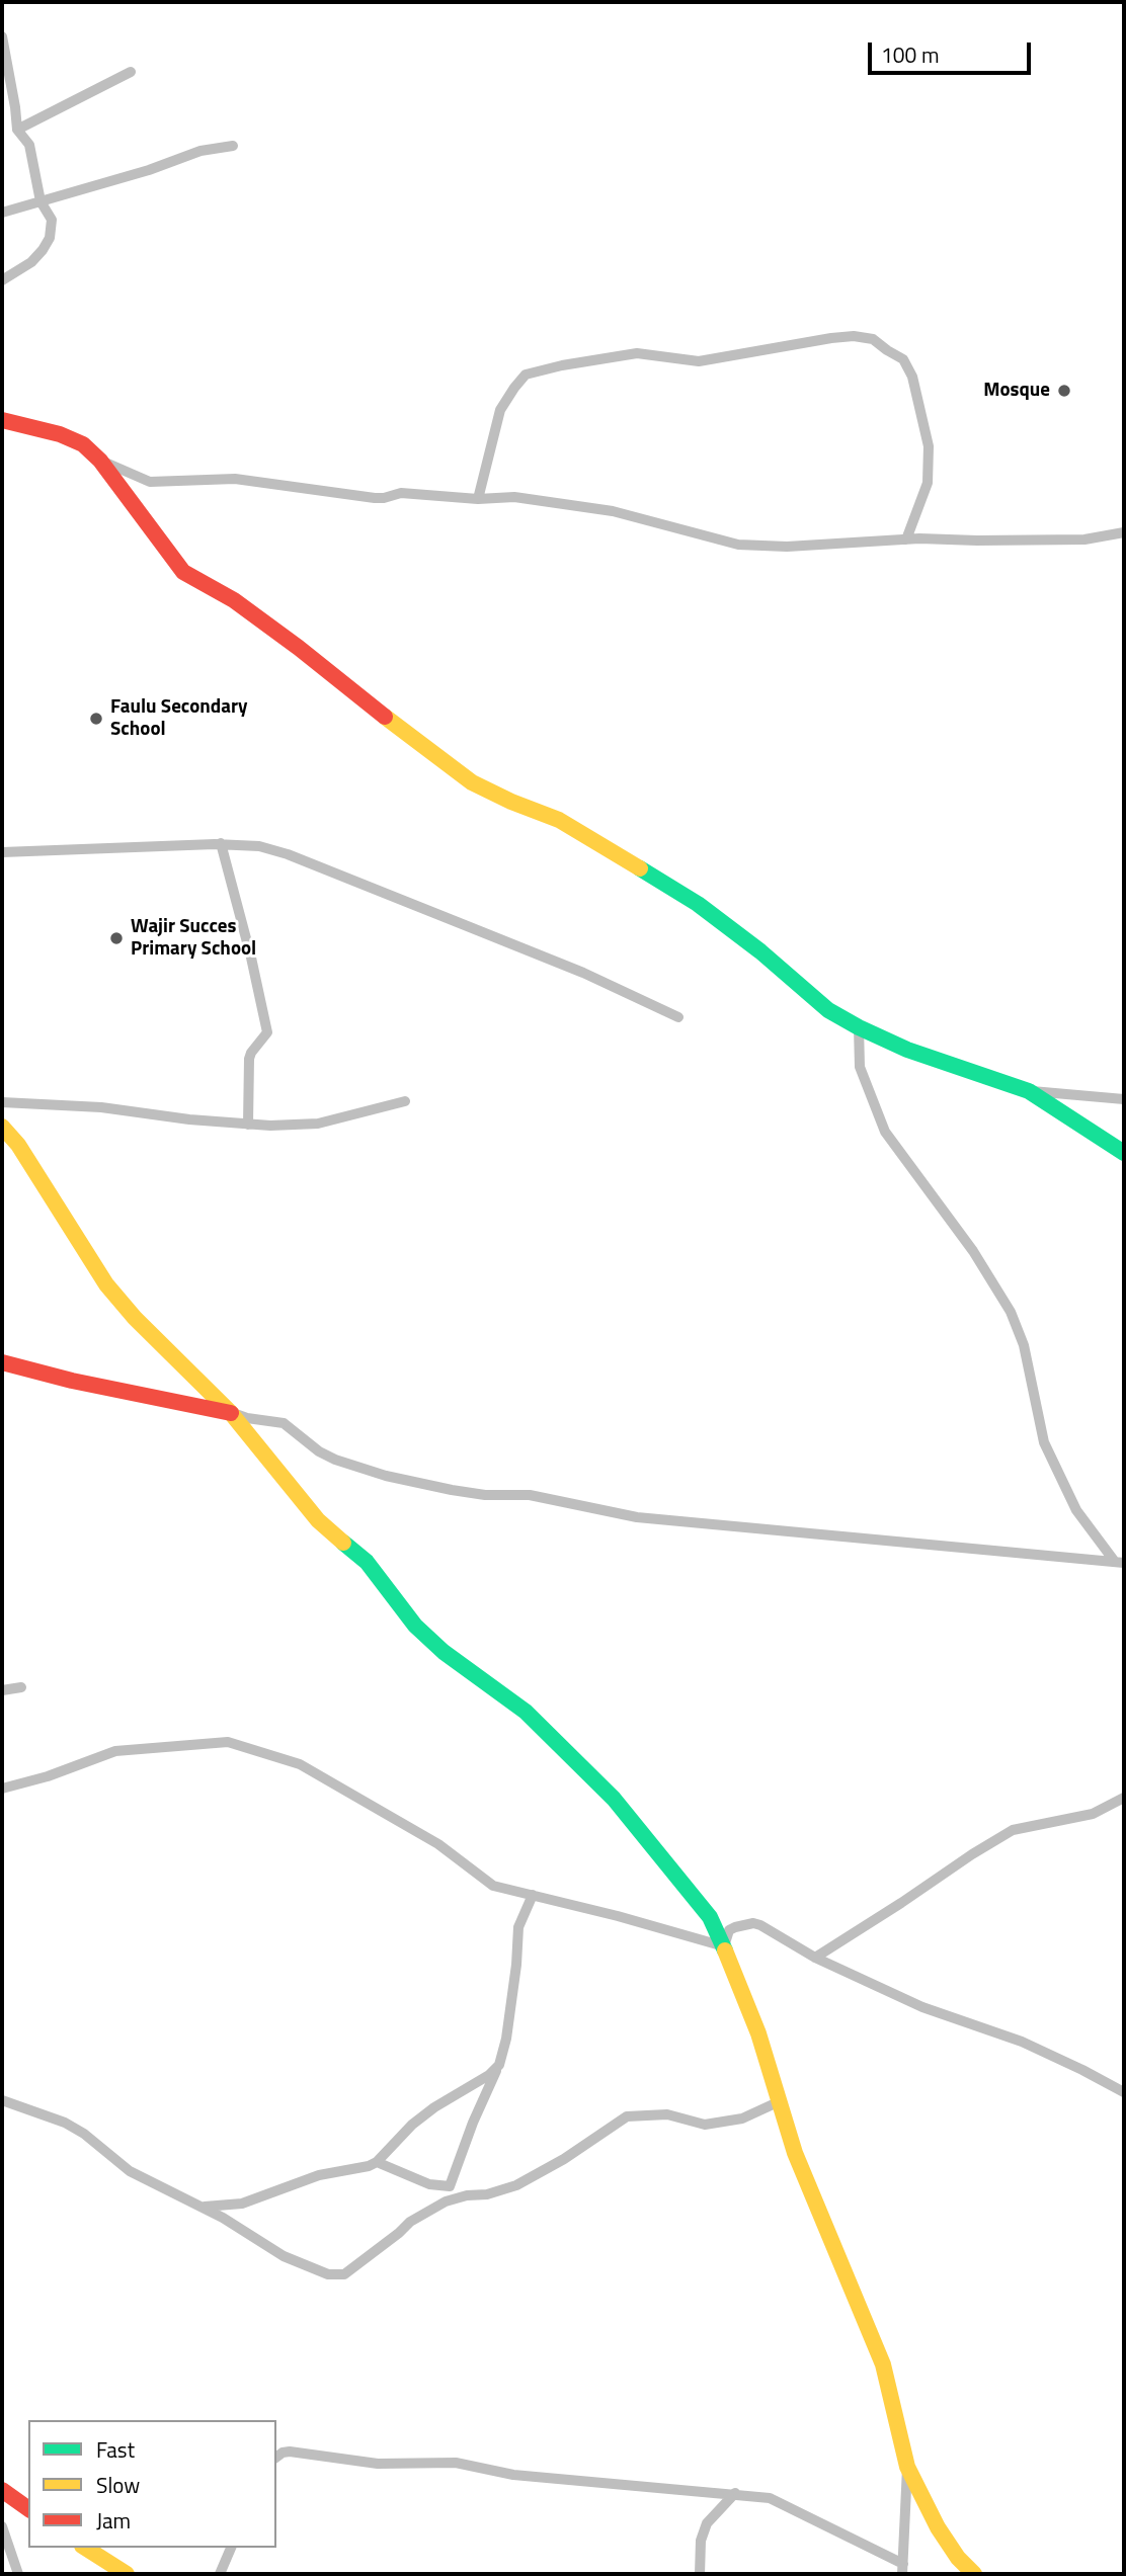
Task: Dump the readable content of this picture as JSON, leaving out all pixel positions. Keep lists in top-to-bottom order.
{
  "places": ["Mosque", "Faulu Secondary School", "Wajir Succes Primary School"],
  "legend": ["Fast", "Slow", "Jam"],
  "scale_bar": "100 m"
}
